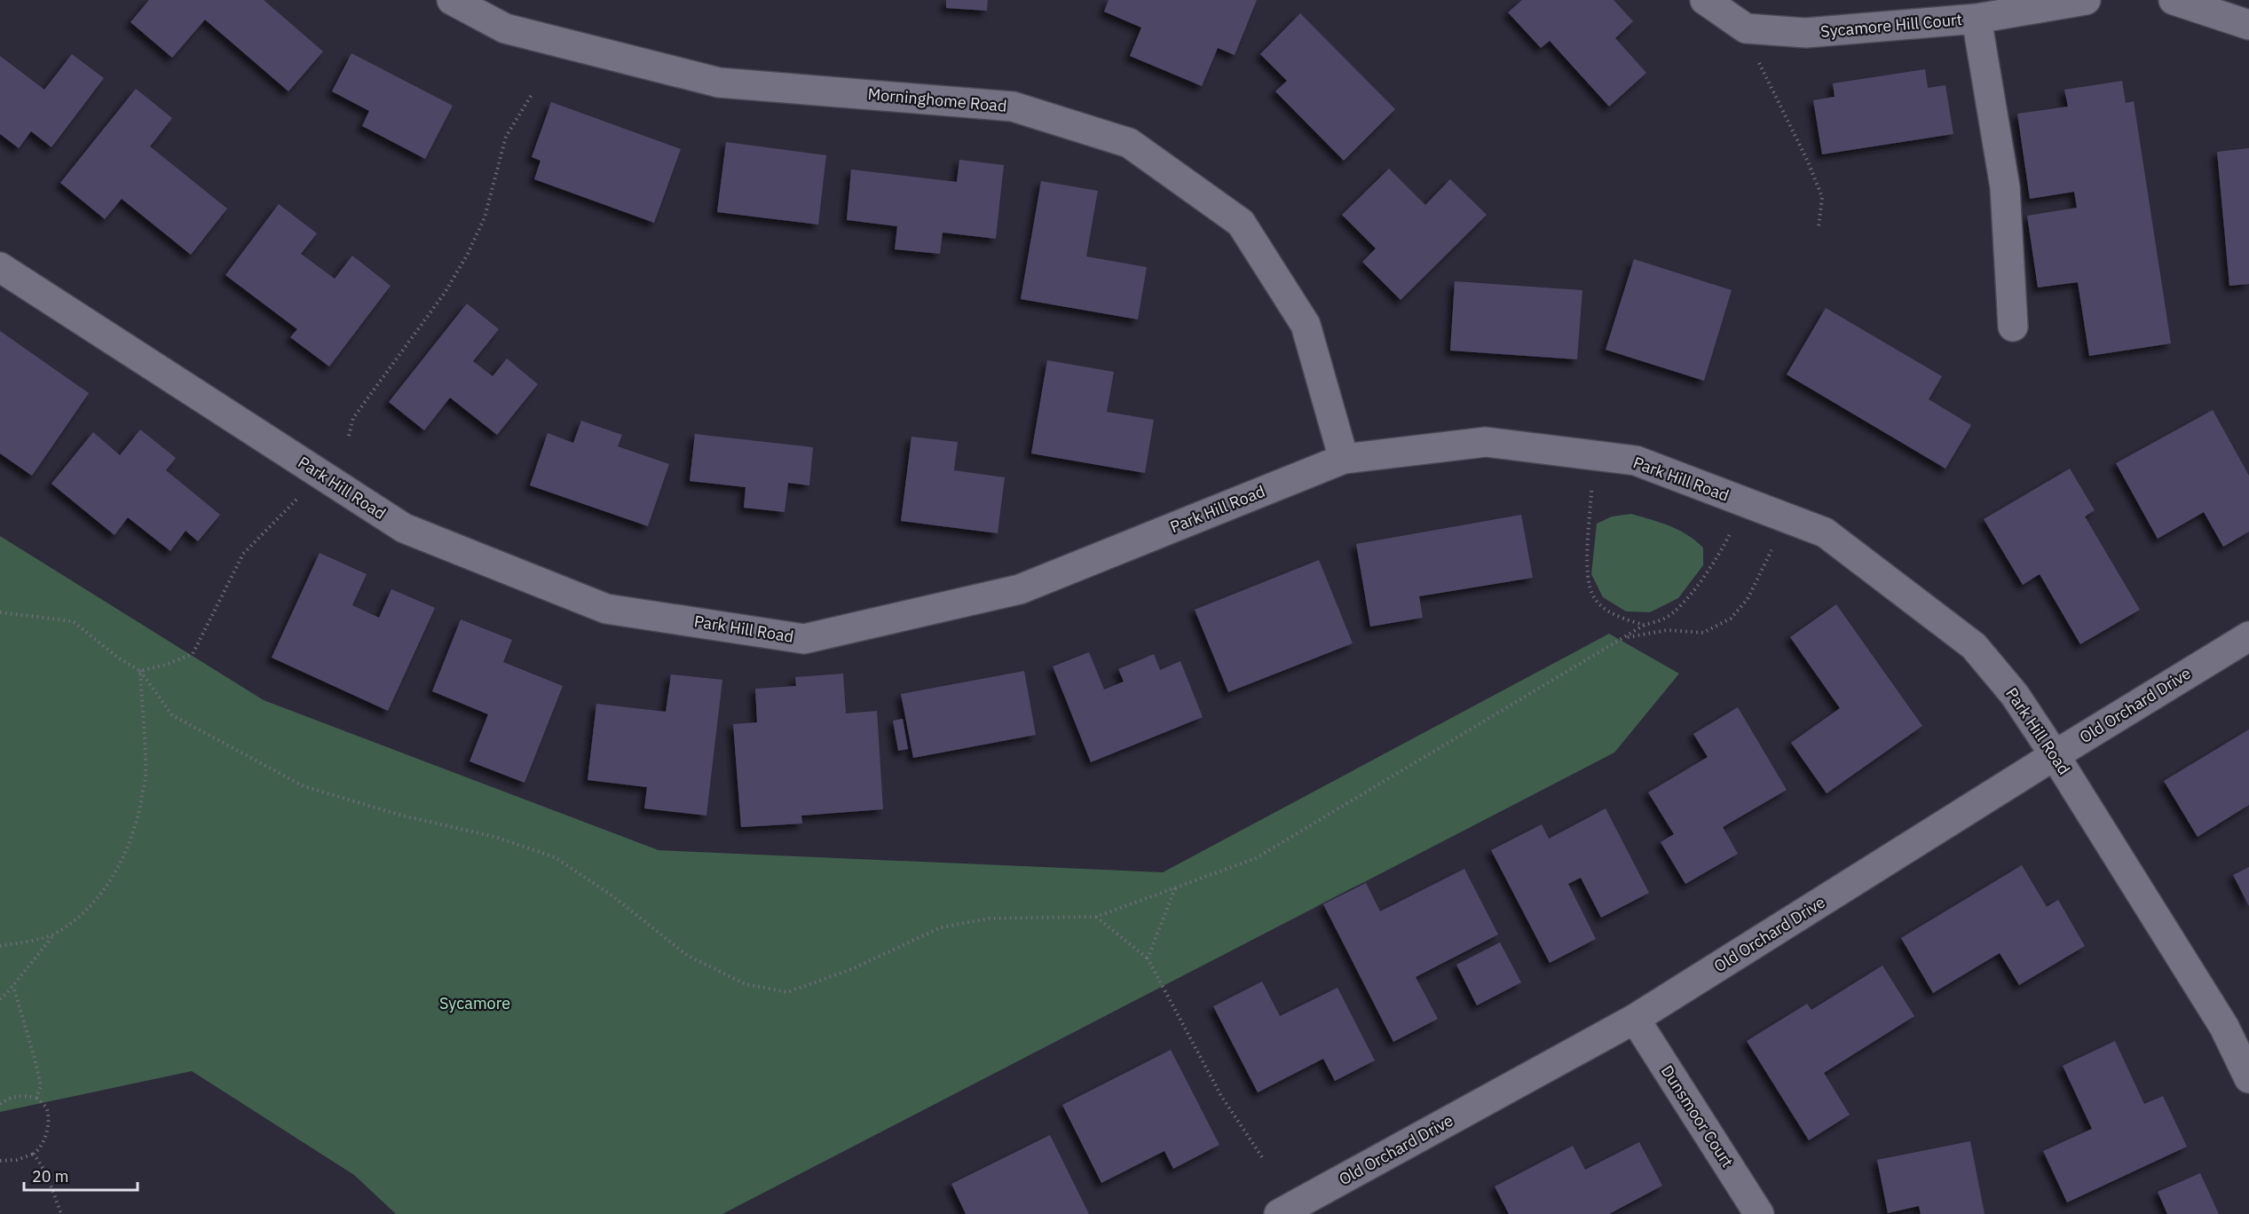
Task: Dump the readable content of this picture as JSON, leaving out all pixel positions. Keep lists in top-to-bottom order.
{
  "streets": {
    "street": [
      "Sycamore Hill Court",
      "Morninghome Road",
      "Park Hill Road",
      "Old Orchard Drive",
      "Dunsmoor Court"
    ]
  },
  "crossings": [
    ["Morninghome Road", "Park Hill Road"],
    ["Park Hill Road", "Old Orchard Drive"],
    ["Old Orchard Drive", "Dunsmoor Court"]
  ],
  "parks": ["Sycamore"],
  "scale_bar": "20 m"
}
